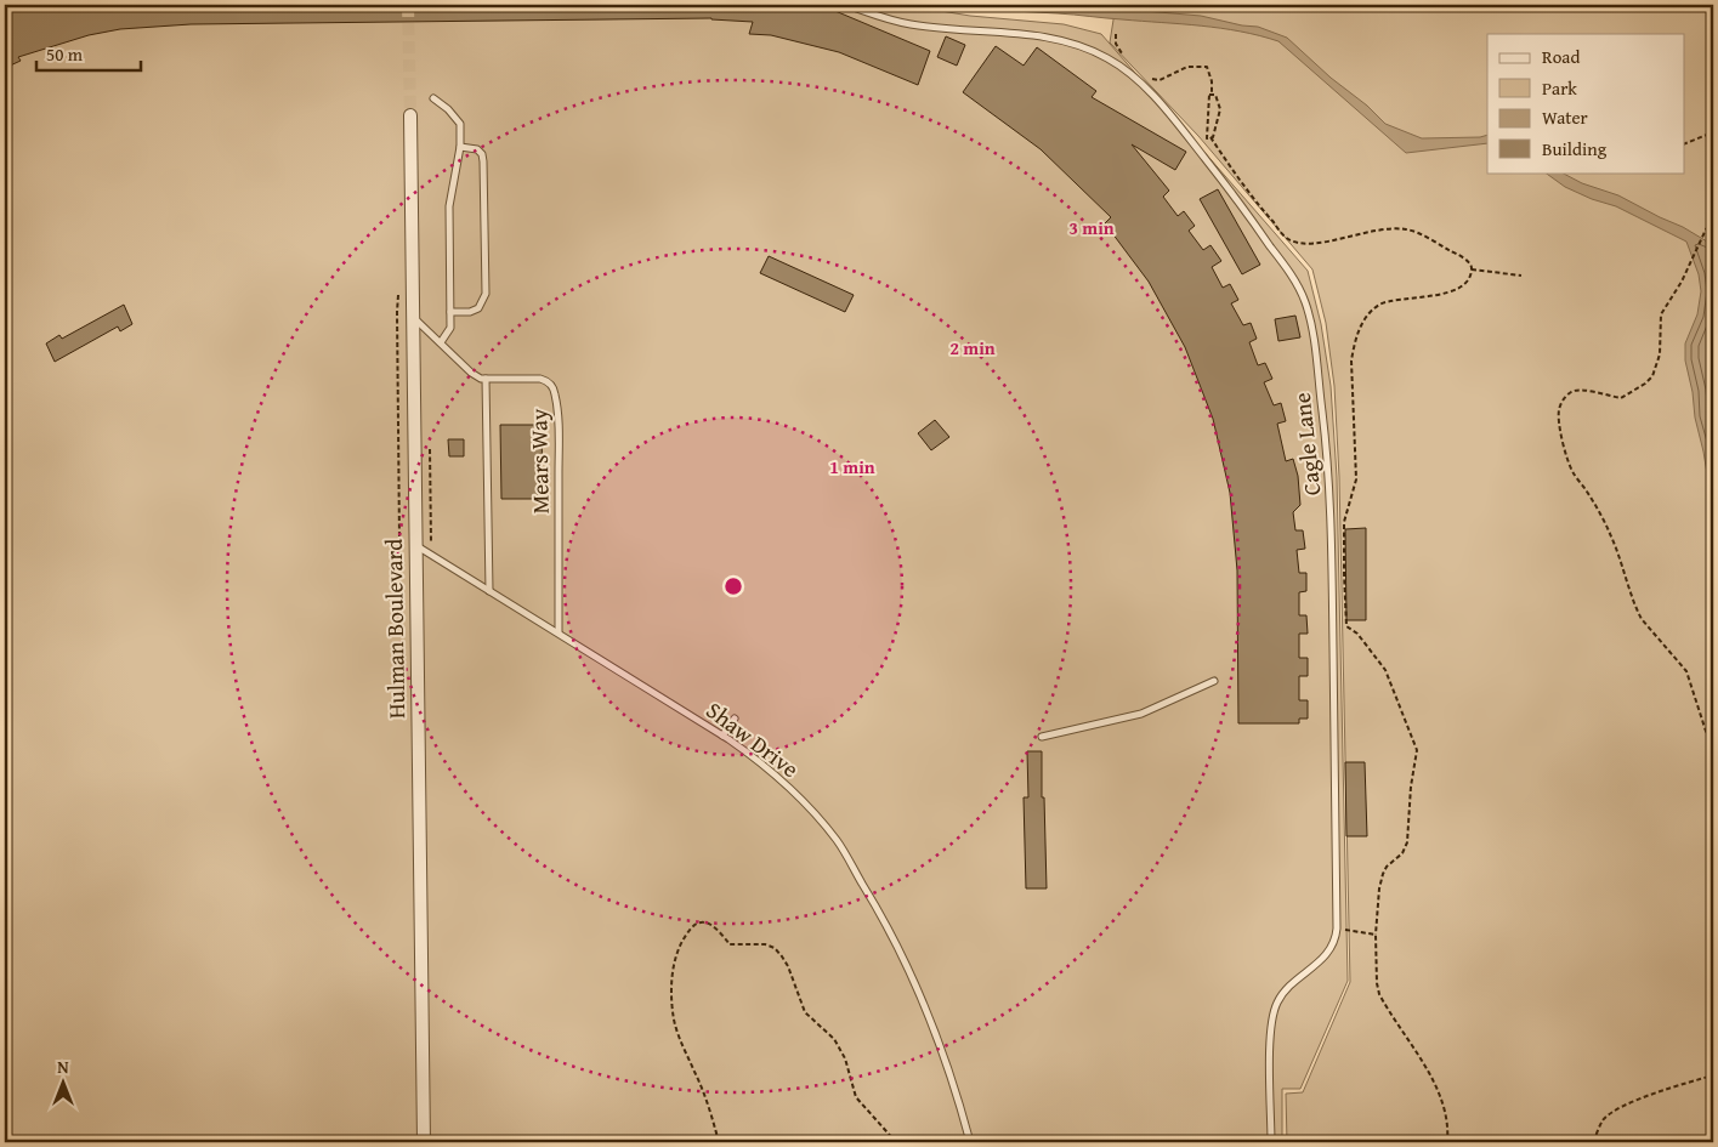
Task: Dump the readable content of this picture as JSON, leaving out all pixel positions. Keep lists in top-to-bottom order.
{
  "streets": {
    "street": ["Hulman Boulevard"],
    "lane": ["Cagle Lane", "Mears Way", "Shaw Drive"]
  },
  "crossings": [
    ["Mears Way", "Shaw Drive"],
    ["Hulman Boulevard", "Shaw Drive"]
  ],
  "legend": [
    "Road",
    "Park",
    "Water",
    "Building"
  ],
  "scale_bar": "50 m",
  "north": "top",
  "rings": ["3 min", "2 min", "1 min"]
}
